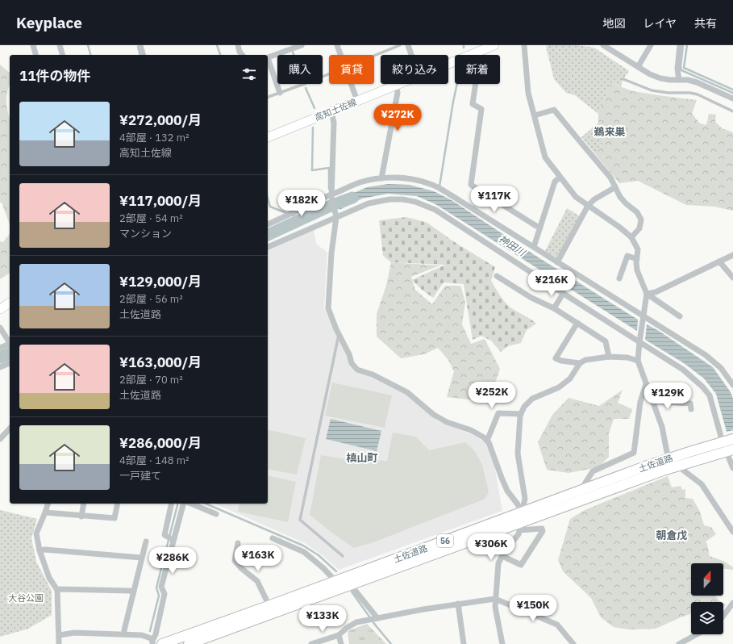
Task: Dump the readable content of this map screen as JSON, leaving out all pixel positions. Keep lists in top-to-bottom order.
{
  "streets": {
    "highway": ["土佐道路", "56"],
    "main road": ["高知土佐線"]
  },
  "districts": ["鵜来巣", "槙山町", "朝倉戊"],
  "water": ["神田川"],
  "parks": ["大谷公園"],
  "north": "top",
  "page": {
    "header": "Keyplace",
    "nav": ["地図", "レイヤ", "共有"],
    "chip": [
      "購入",
      "賃貸",
      "絞り込み",
      "新着"
    ],
    "heading": "11件の物件",
    "list": [
      {
        "name": "¥272,000/月",
        "note": "4部屋 · 132 m² · 高知土佐線"
      },
      {
        "name": "¥117,000/月",
        "note": "2部屋 · 54 m² · マンション"
      },
      {
        "name": "¥129,000/月",
        "note": "2部屋 · 56 m² · 土佐道路"
      },
      {
        "name": "¥163,000/月",
        "note": "2部屋 · 70 m² · 土佐道路"
      },
      {
        "name": "¥286,000/月",
        "note": "4部屋 · 148 m² · 一戸建て"
      }
    ],
    "price": [
      "¥272K",
      "¥117K",
      "¥182K",
      "¥216K",
      "¥252K",
      "¥129K",
      "¥306K",
      "¥163K",
      "¥286K",
      "¥150K",
      "¥133K"
    ]
  }
}
